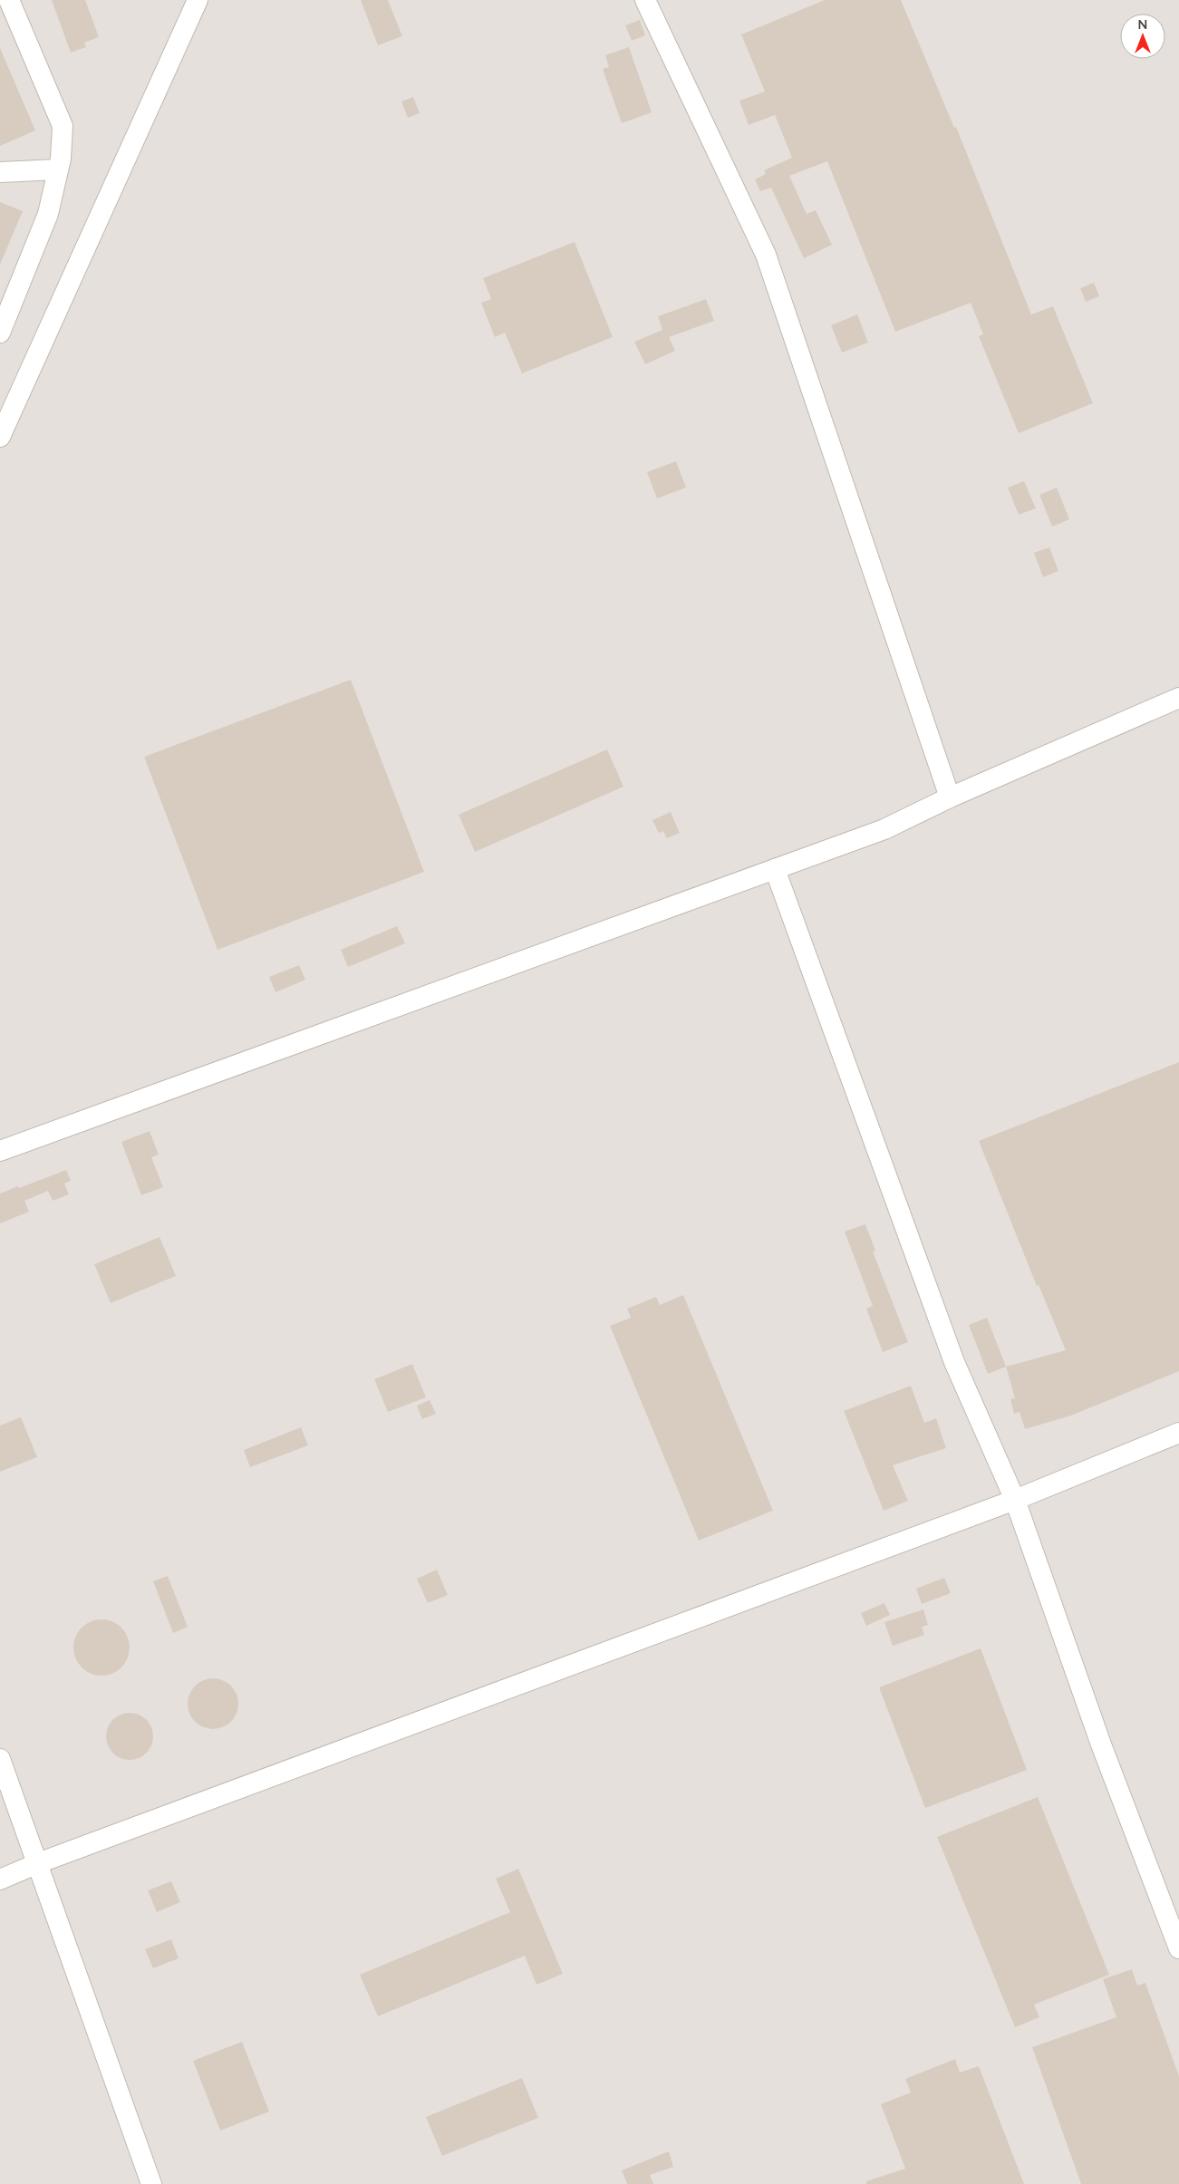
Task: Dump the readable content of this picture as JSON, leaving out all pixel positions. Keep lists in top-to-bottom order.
{
  "north": "top"
}
